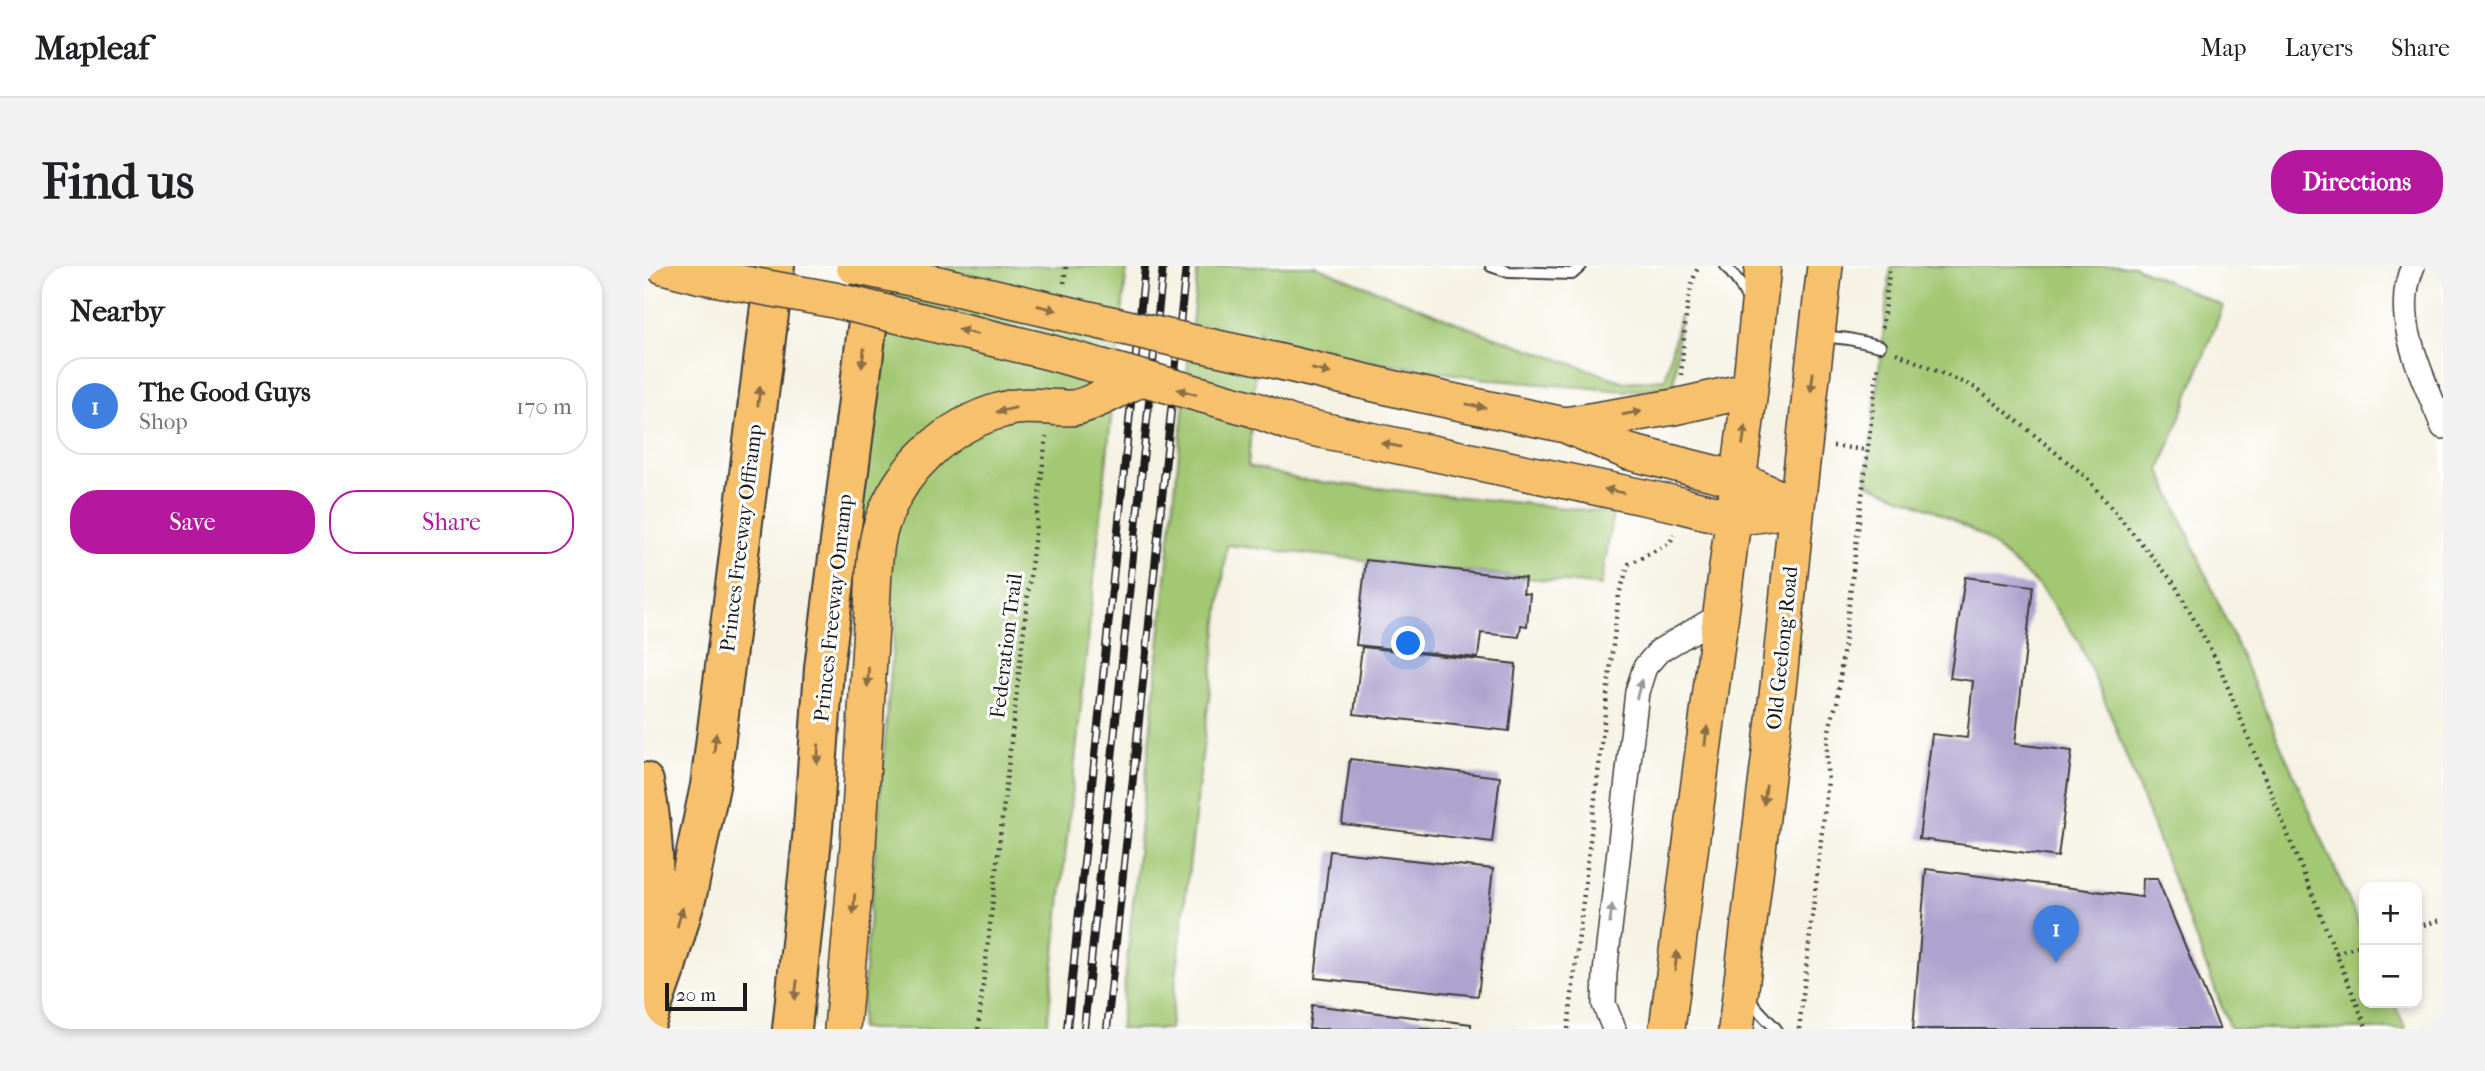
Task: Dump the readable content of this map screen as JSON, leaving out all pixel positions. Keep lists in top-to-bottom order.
{
  "streets": {
    "highway": ["Princes Freeway Offramp", "Princes Freeway Onramp"],
    "main road": ["Old Geelong Road"],
    "path": ["Federation Trail"]
  },
  "one_way": ["Princes Freeway Offramp", "Princes Freeway Onramp"],
  "scale_bar": "20 m",
  "page": {
    "header": "Mapleaf",
    "nav": ["Map", "Layers", "Share"],
    "buttons": [
      "Directions",
      ["Save", "Share"]
    ],
    "title": "Find us",
    "heading": "Nearby",
    "list": [
      {
        "mark": "1",
        "name": "The Good Guys",
        "note": "Shop",
        "value": "170 m"
      }
    ],
    "map_buttons": ["+", "−"],
    "pins": "1",
    "scale": "20 m"
  }
}
